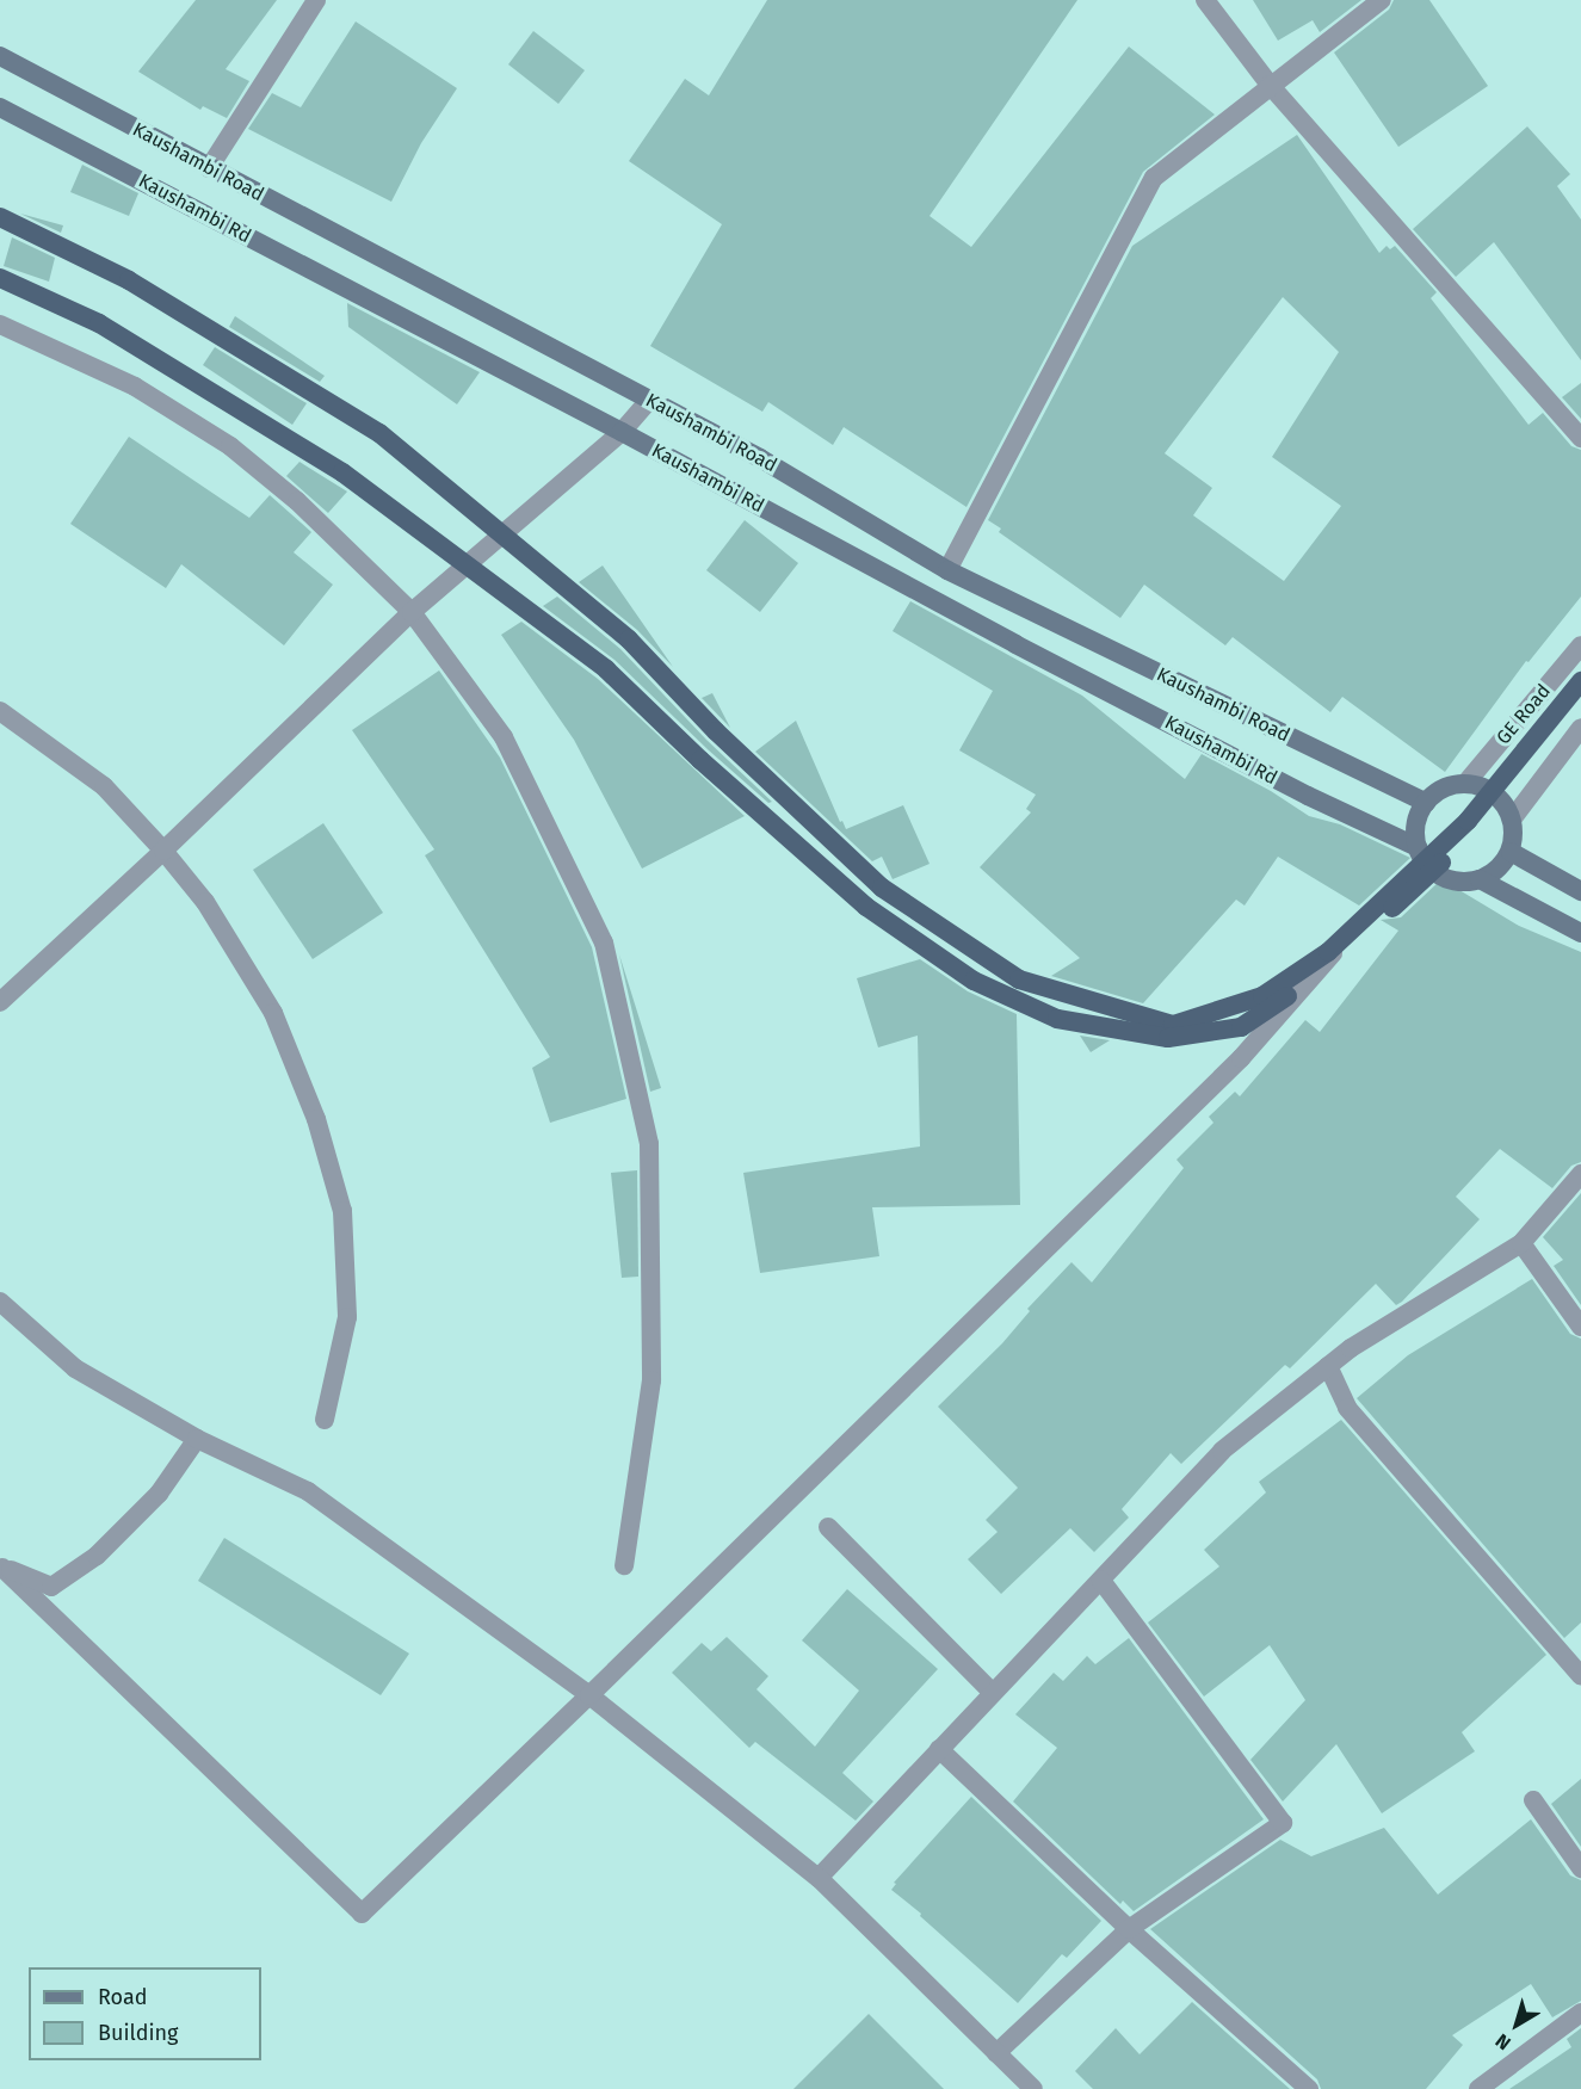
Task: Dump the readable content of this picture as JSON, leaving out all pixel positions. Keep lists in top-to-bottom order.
{
  "streets": {
    "main road": ["Kaushambi Road", "Kaushambi Rd"],
    "street": ["GE Road"]
  },
  "crossings": [
    ["Kaushambi Road", "Kaushambi Rd"],
    ["Kaushambi Road", "GE Road"],
    ["Kaushambi Rd", "GE Road"]
  ],
  "legend": ["Road", "Building"],
  "north": "bottom left"
}
